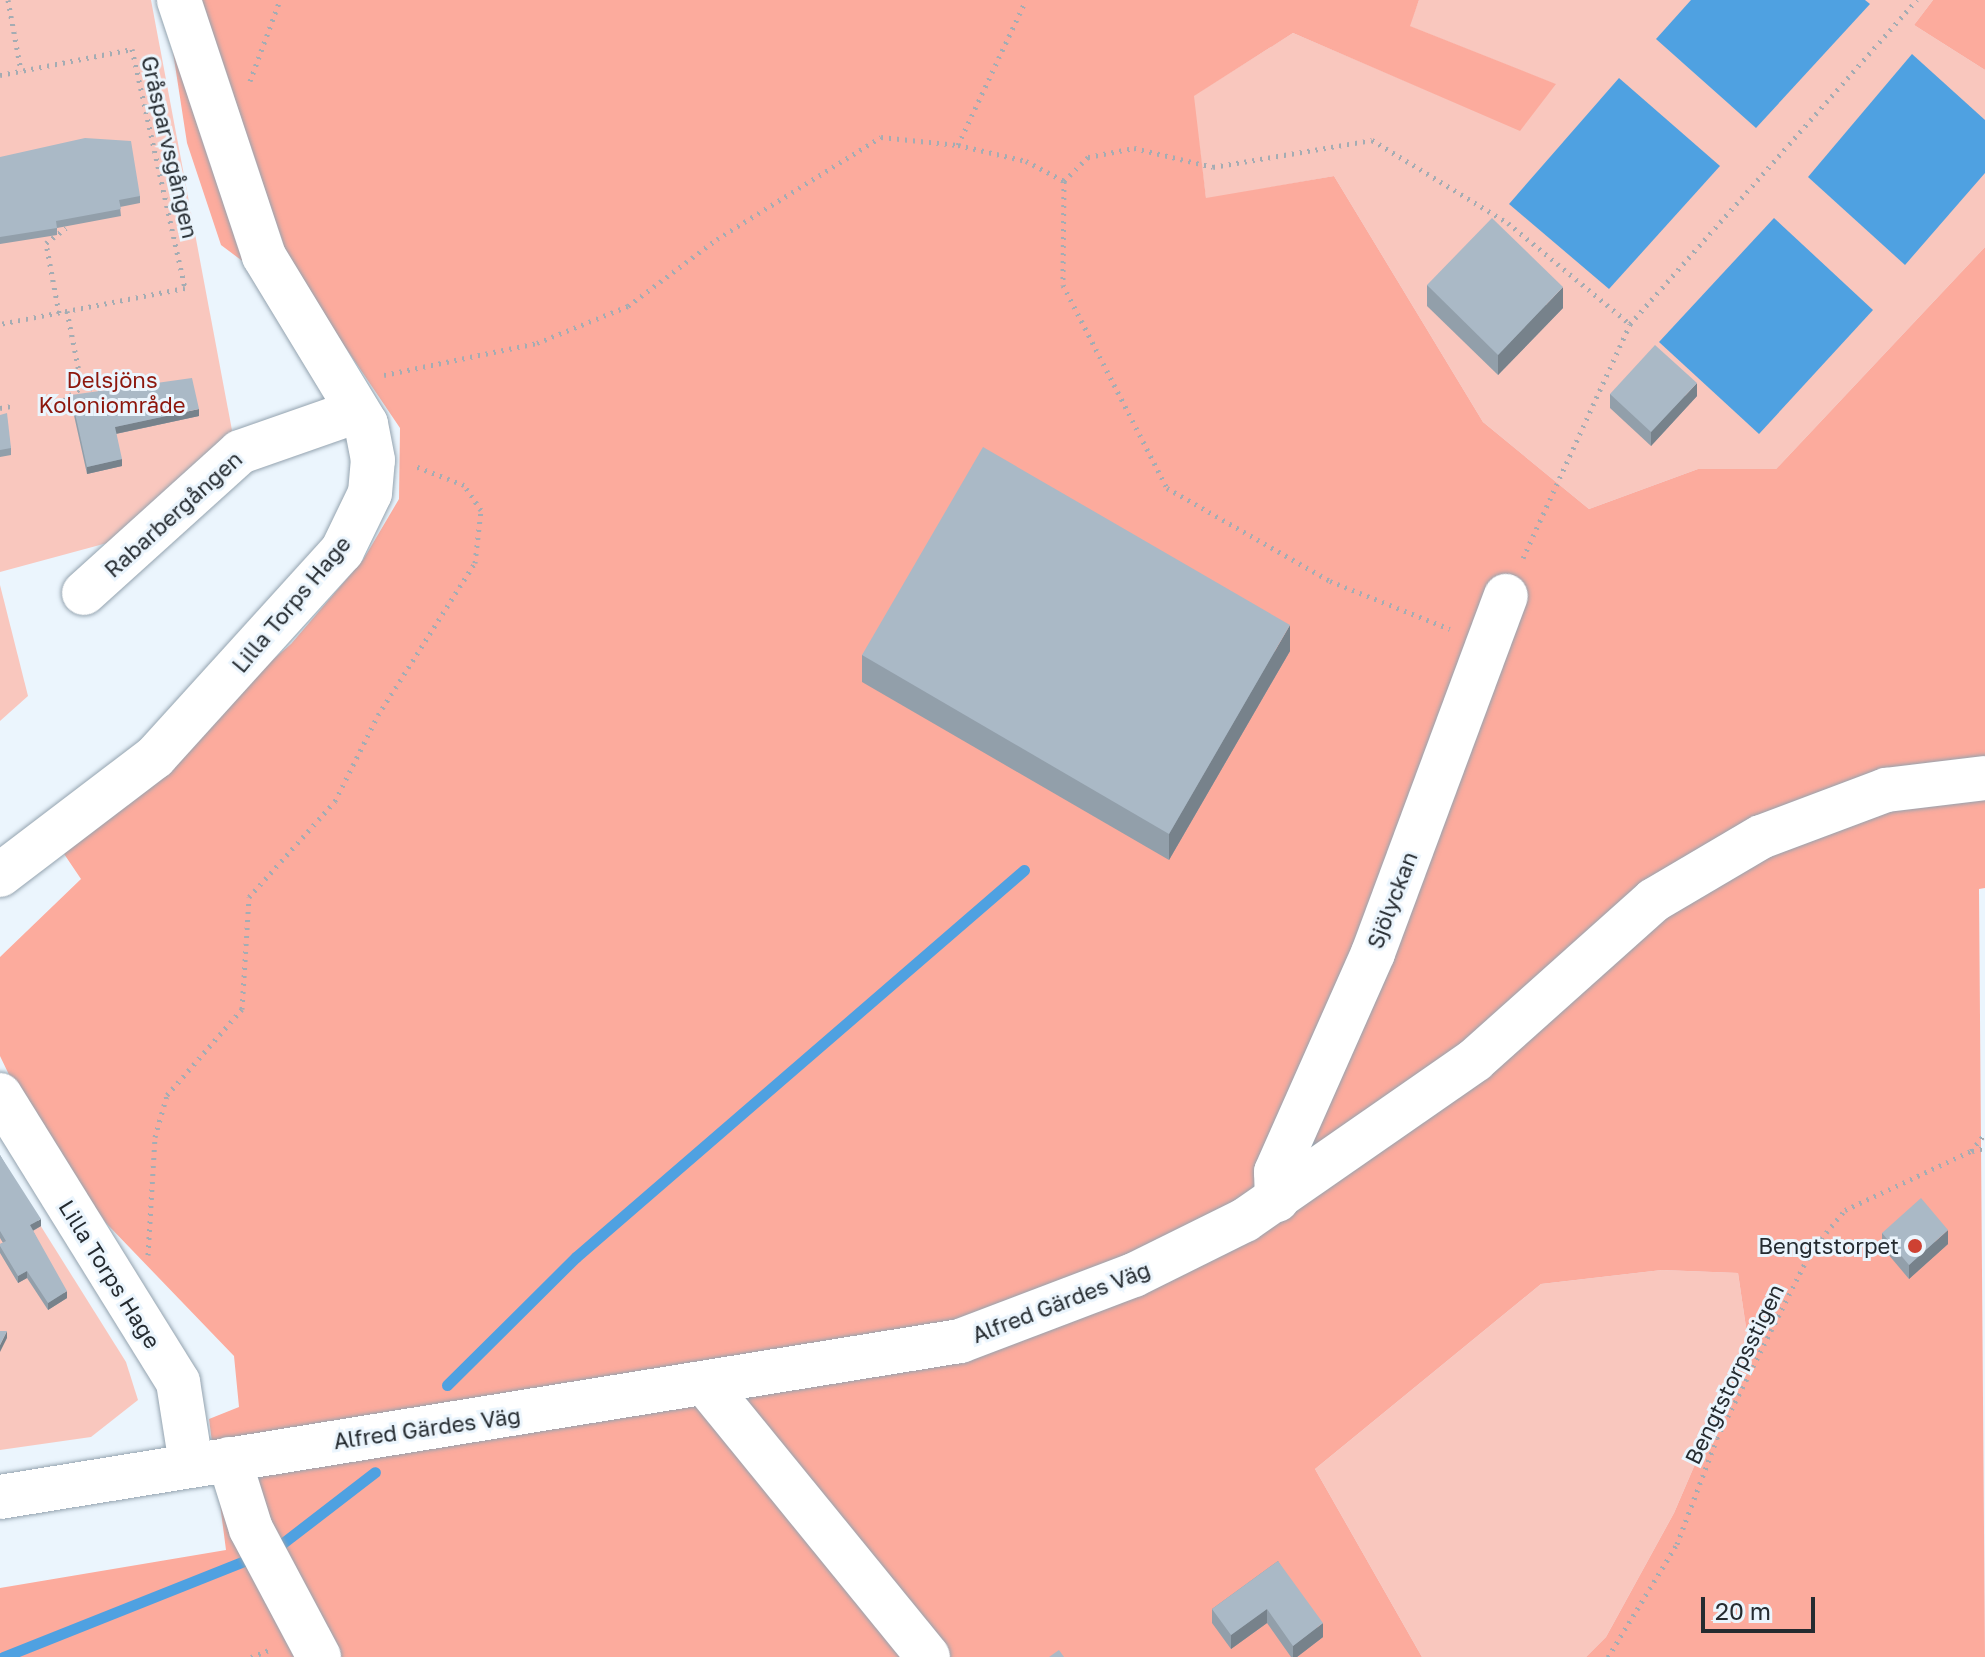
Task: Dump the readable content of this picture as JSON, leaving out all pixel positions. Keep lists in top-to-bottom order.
{
  "streets": {
    "street": [
      "Rabarbergången",
      "Lilla Torps Hage",
      "Sjölyckan",
      "Alfred Gärdes Väg"
    ],
    "path": ["Gråsparvsgången", "Bengtstorpsstigen"]
  },
  "crossings": [
    ["Rabarbergången", "Lilla Torps Hage"],
    ["Lilla Torps Hage", "Alfred Gärdes Väg"],
    ["Sjölyckan", "Alfred Gärdes Väg"]
  ],
  "parks": ["Delsjöns Koloniområde"],
  "places": ["Bengtstorpet"],
  "scale_bar": "20 m"
}
